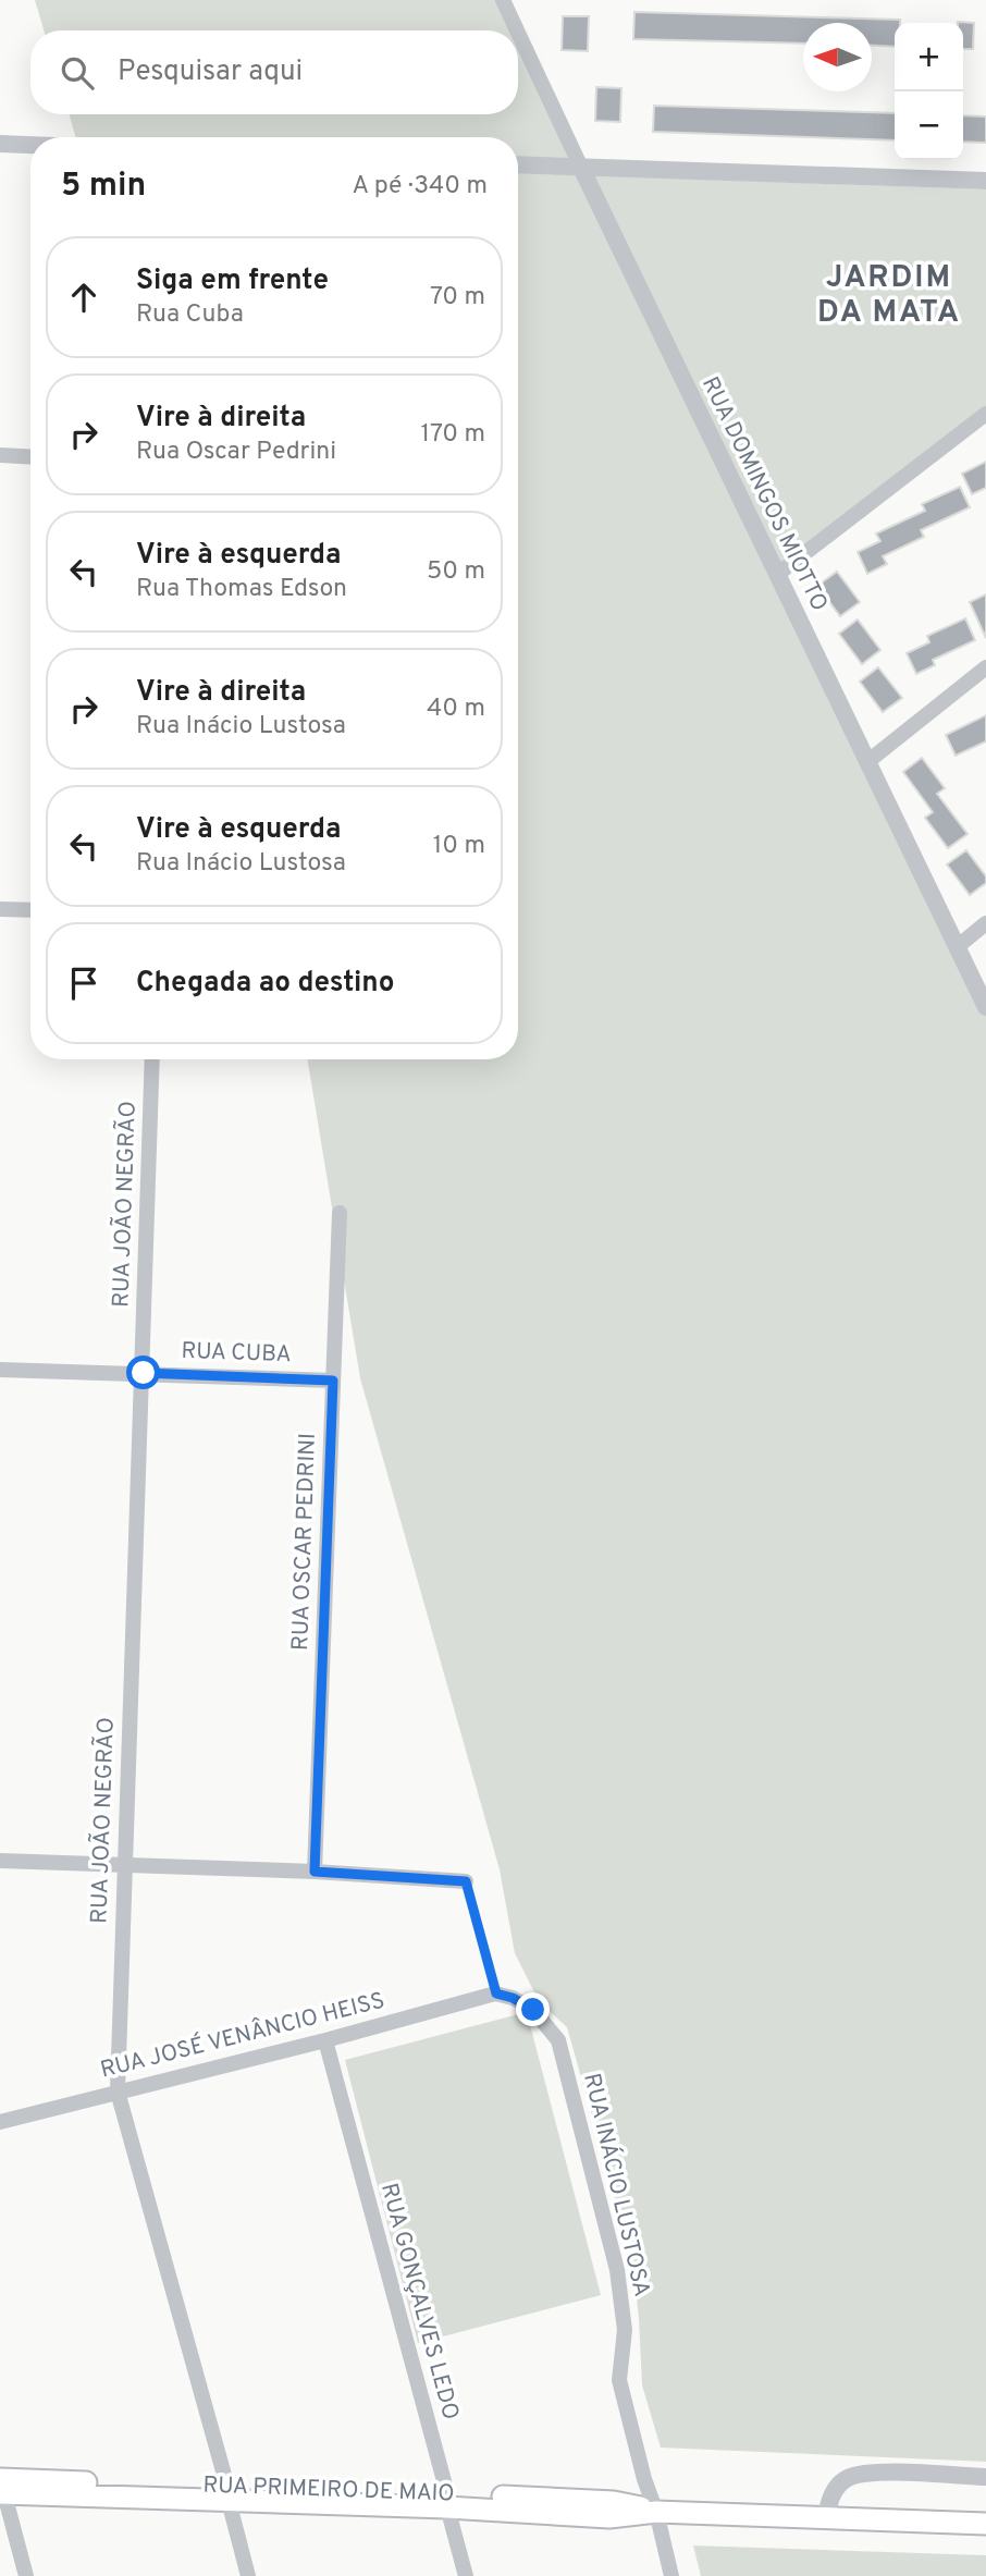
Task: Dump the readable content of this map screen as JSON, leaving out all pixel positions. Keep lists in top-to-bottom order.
{
  "streets": {
    "main road": ["RUA PRIMEIRO DE MAIO"],
    "street": [
      "RUA DOMINGOS MIOTTO",
      "RUA JOÃO NEGRÃO",
      "RUA CUBA",
      "RUA OSCAR PEDRINI",
      "RUA JOSÉ VENÂNCIO HEISS",
      "RUA INÁCIO LUSTOSA",
      "RUA GONÇALVES LEDO"
    ]
  },
  "crossings": [
    ["RUA JOÃO NEGRÃO", "RUA CUBA"],
    ["RUA JOÃO NEGRÃO", "RUA JOSÉ VENÂNCIO HEISS"],
    ["RUA JOÃO NEGRÃO", "RUA PRIMEIRO DE MAIO"],
    ["RUA CUBA", "RUA OSCAR PEDRINI"],
    ["RUA JOSÉ VENÂNCIO HEISS", "RUA INÁCIO LUSTOSA"],
    ["RUA JOSÉ VENÂNCIO HEISS", "RUA GONÇALVES LEDO"],
    ["RUA INÁCIO LUSTOSA", "RUA PRIMEIRO DE MAIO"],
    ["RUA GONÇALVES LEDO", "RUA PRIMEIRO DE MAIO"]
  ],
  "districts": ["JARDIM DA MATA"],
  "north": "left",
  "page": {
    "map_buttons": ["+", "−"],
    "search": "Pesquisar aqui",
    "heading": ["5 min", "A pé · 340 m"],
    "list": [
      ["Siga em frente", "Rua Cuba", "70 m"],
      ["Vire à direita", "Rua Oscar Pedrini", "170 m"],
      ["Vire à esquerda", "Rua Thomas Edson", "50 m"],
      ["Vire à direita", "Rua Inácio Lustosa", "40 m"],
      ["Vire à esquerda", "Rua Inácio Lustosa", "10 m"],
      "Chegada ao destino"
    ]
  }
}
